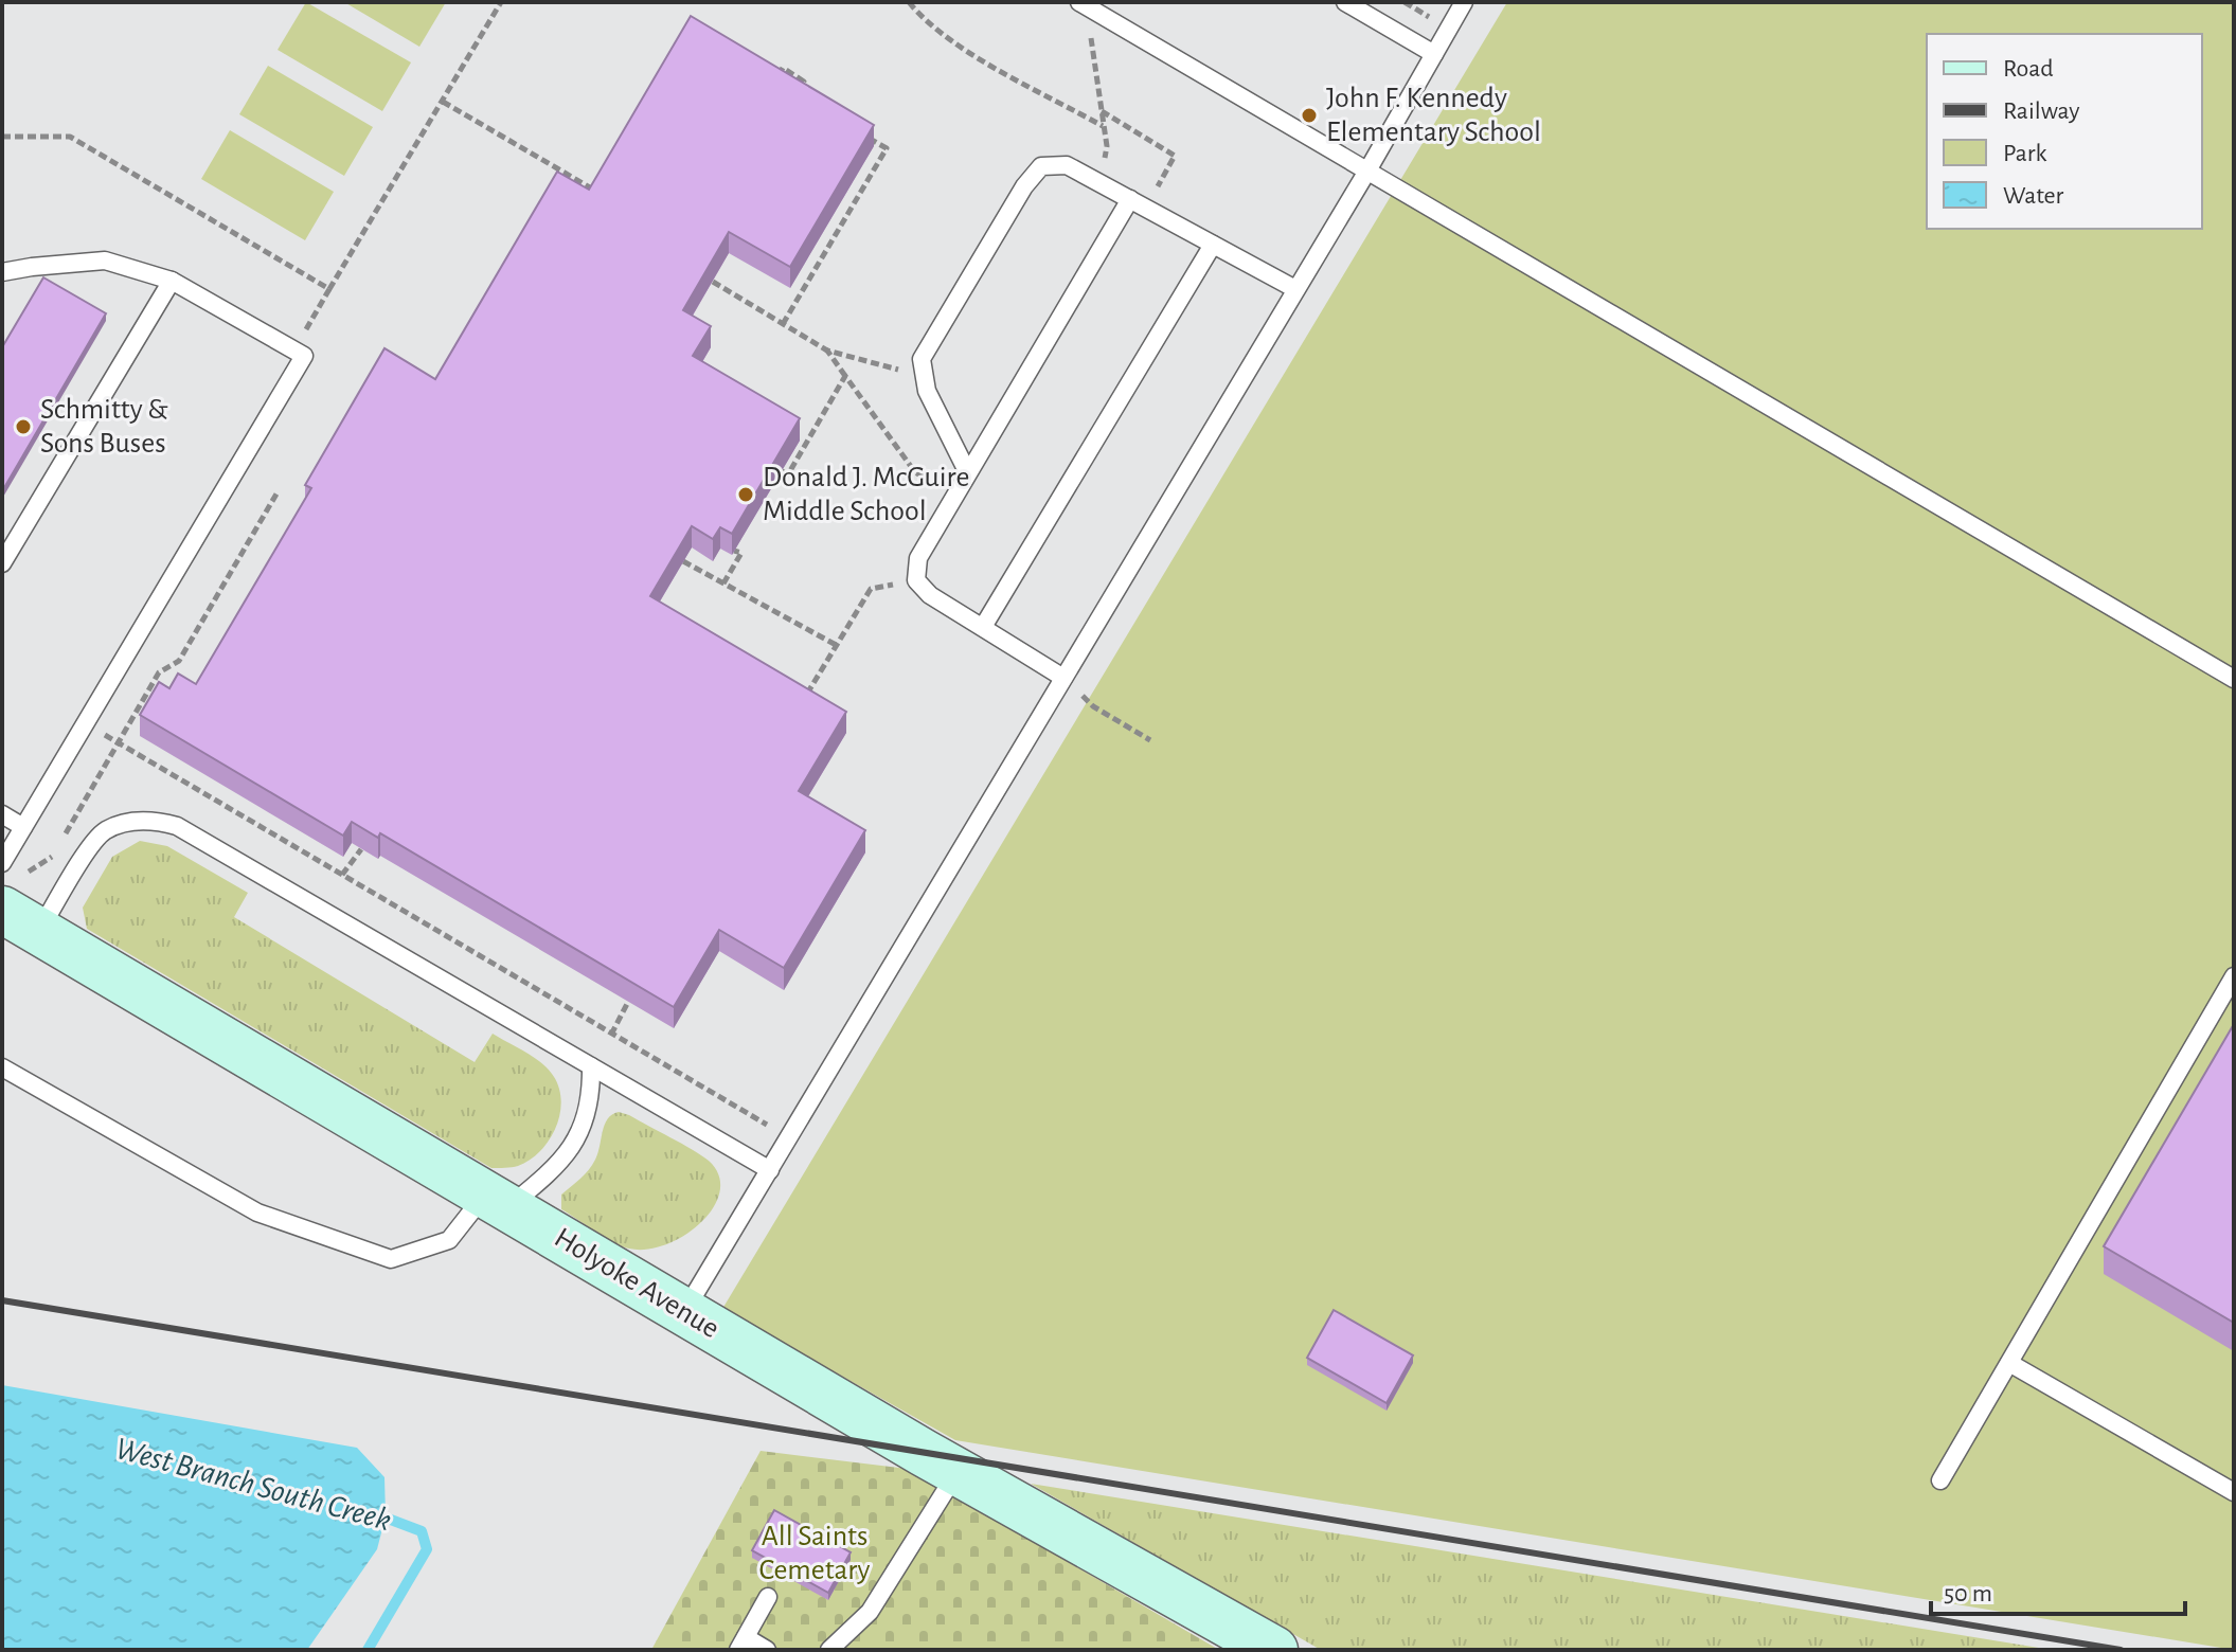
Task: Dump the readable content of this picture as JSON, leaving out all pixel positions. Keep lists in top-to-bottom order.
{
  "streets": {
    "street": ["Holyoke Avenue"]
  },
  "water": ["West Branch South Creek"],
  "parks": ["All Saints Cemetary"],
  "places": ["John F. Kennedy Elementary School", "Schmitty & Sons Buses", "Donald J. McGuire Middle School"],
  "legend": [
    "Road",
    "Railway",
    "Park",
    "Water"
  ],
  "scale_bar": "50 m"
}
